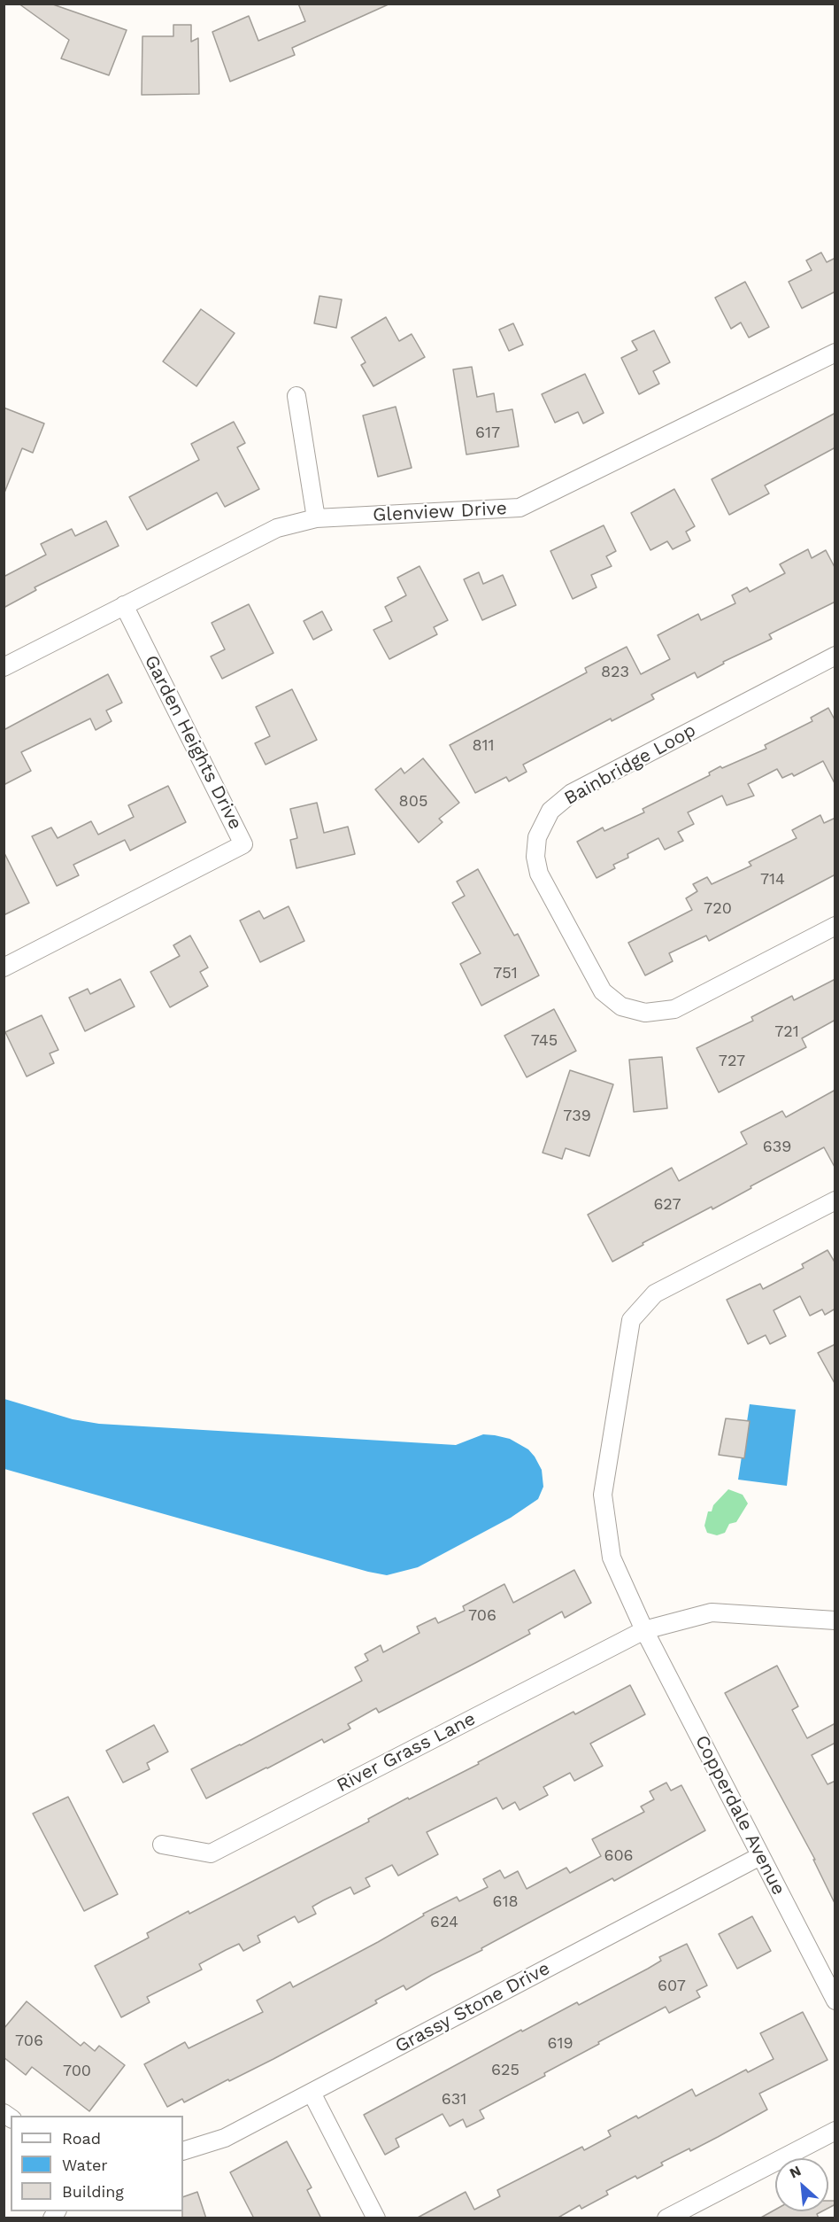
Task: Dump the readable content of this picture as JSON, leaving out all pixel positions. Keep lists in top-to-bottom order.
{
  "streets": {
    "street": [
      "Glenview Drive",
      "Garden Heights Drive",
      "Bainbridge Loop",
      "River Grass Lane",
      "Copperdale Avenue",
      "Grassy Stone Drive"
    ]
  },
  "crossings": [
    ["Glenview Drive", "Garden Heights Drive"],
    ["River Grass Lane", "Copperdale Avenue"],
    ["Copperdale Avenue", "Grassy Stone Drive"]
  ],
  "house_numbers": [
    "617",
    "823",
    "811",
    "805",
    "714",
    "720",
    "751",
    "721",
    "745",
    "727",
    "739",
    "639",
    "627",
    "706",
    "606",
    "618",
    "624",
    "607",
    "706",
    "619",
    "625",
    "700",
    "631"
  ],
  "legend": ["Road", "Water", "Building"],
  "north": "top left"
}
